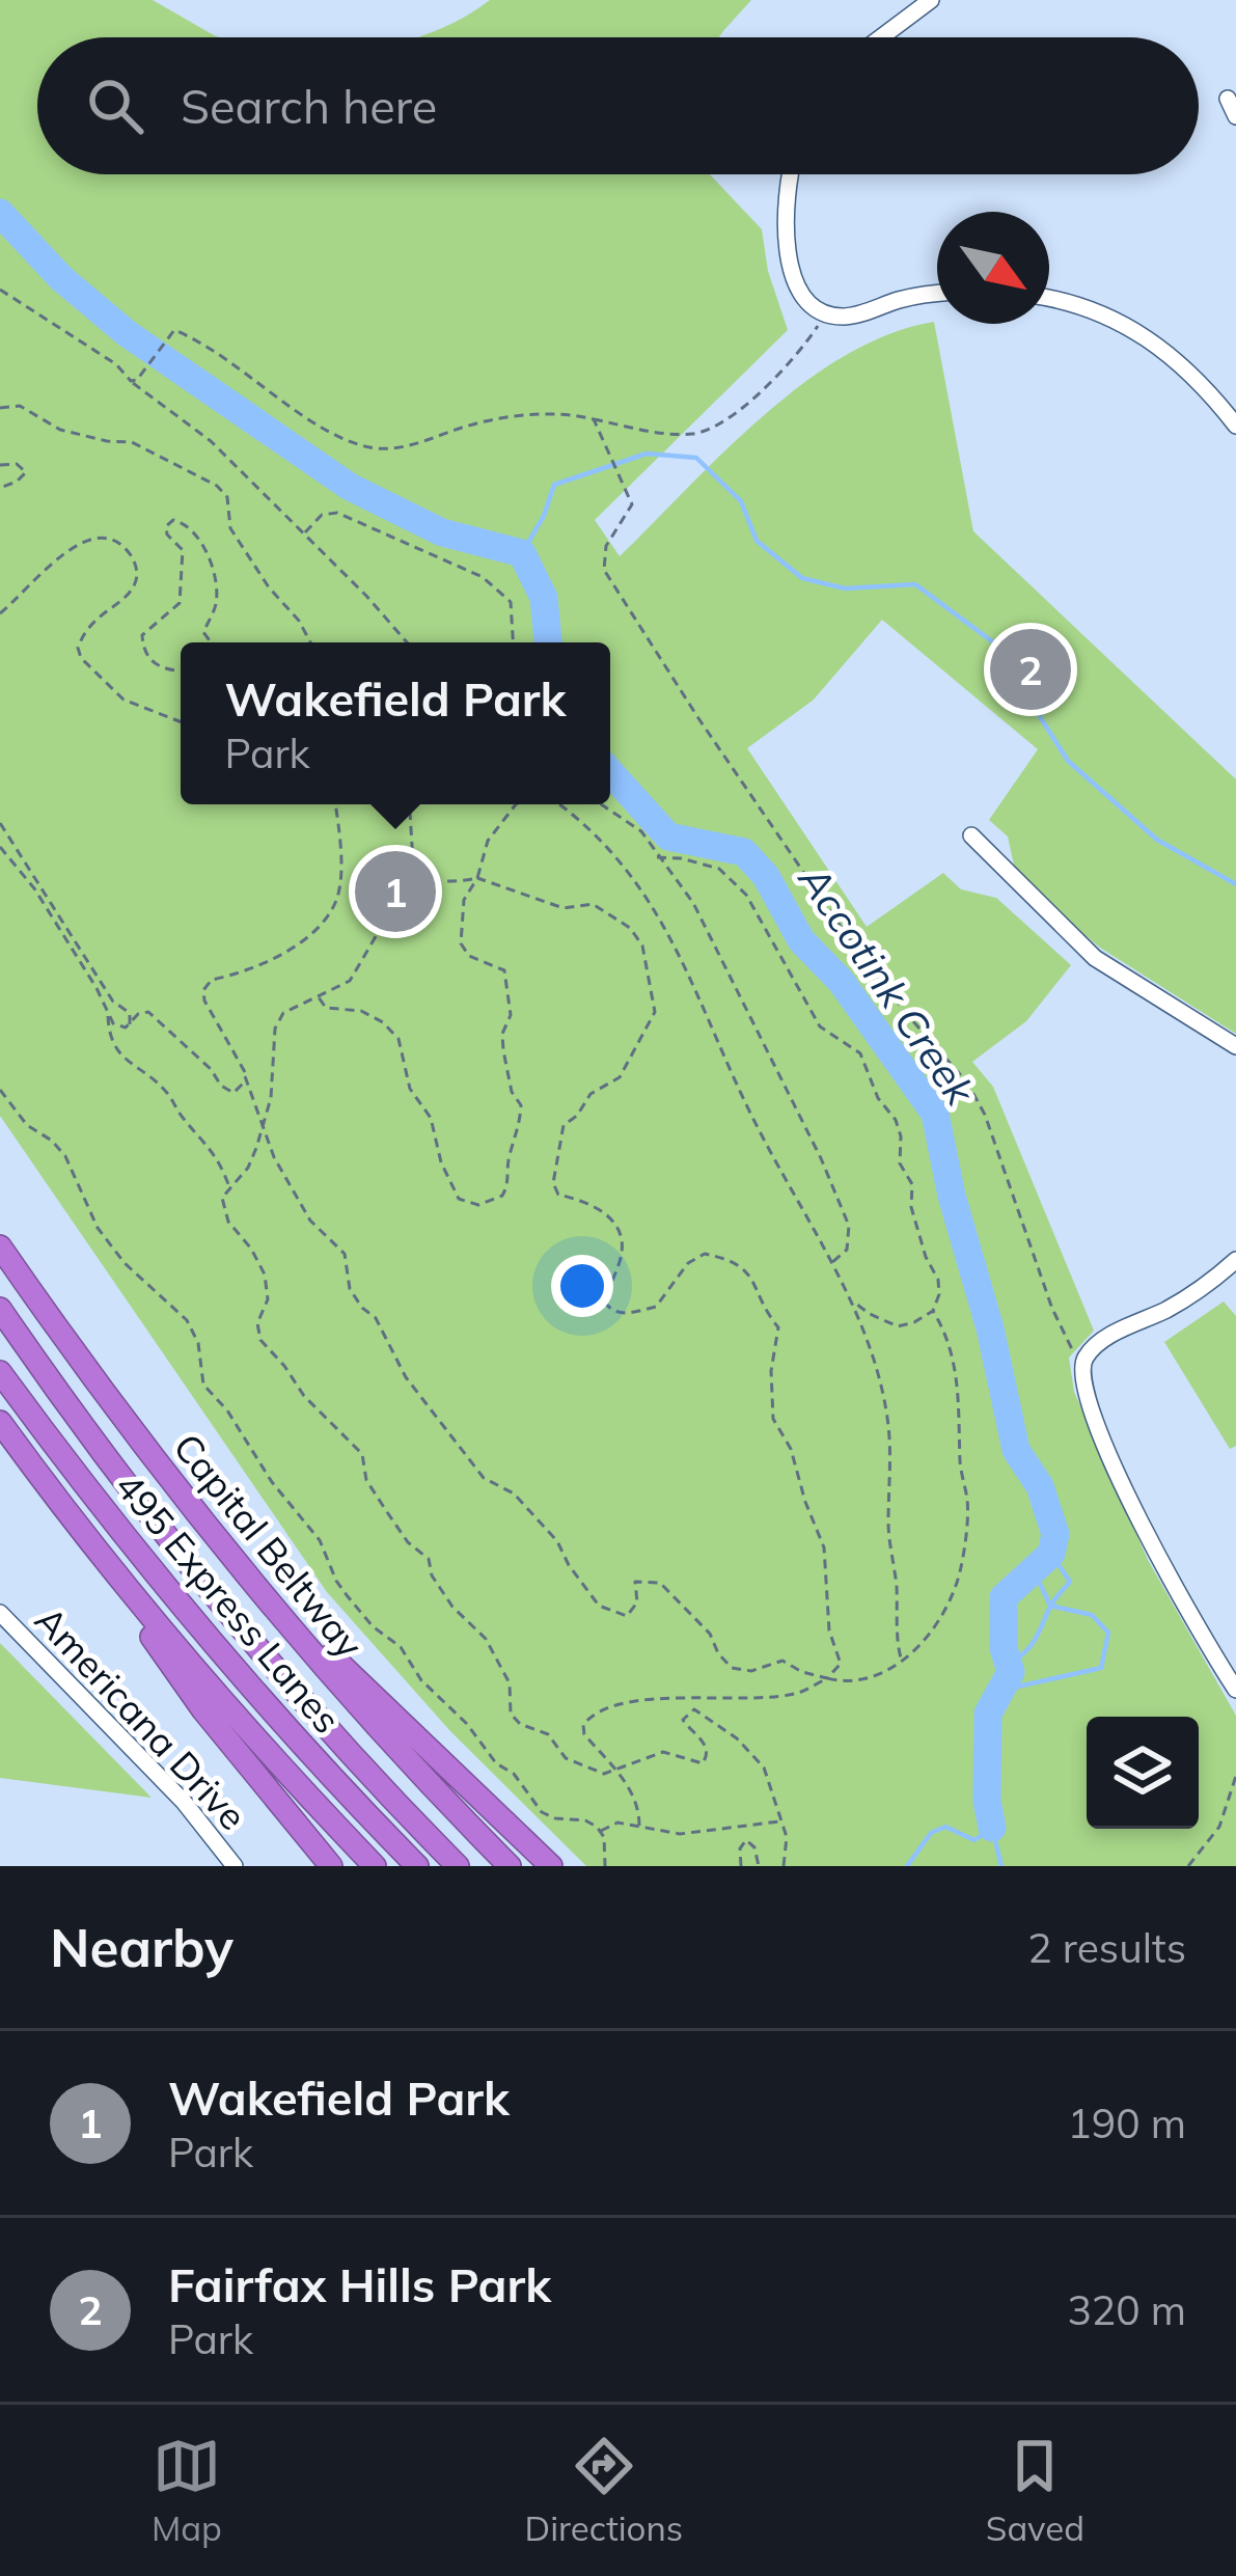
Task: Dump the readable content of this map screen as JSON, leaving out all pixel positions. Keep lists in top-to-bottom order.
{
  "streets": {
    "highway": ["Capital Beltway", "495 Express Lanes"],
    "street": ["Americana Drive"]
  },
  "water": ["Accotink Creek"],
  "north": "bottom right",
  "page": {
    "search": "Search here",
    "pins": ["2", "1"],
    "popup": ["Wakefield Park", "Park"],
    "heading": ["Nearby", "2 results"],
    "list": [
      {
        "mark": "1",
        "name": "Wakefield Park",
        "note": "Park",
        "value": "190 m"
      },
      {
        "mark": "2",
        "name": "Fairfax Hills Park",
        "note": "Park",
        "value": "320 m"
      }
    ],
    "nav": ["Map", "Directions", "Saved"]
  }
}
